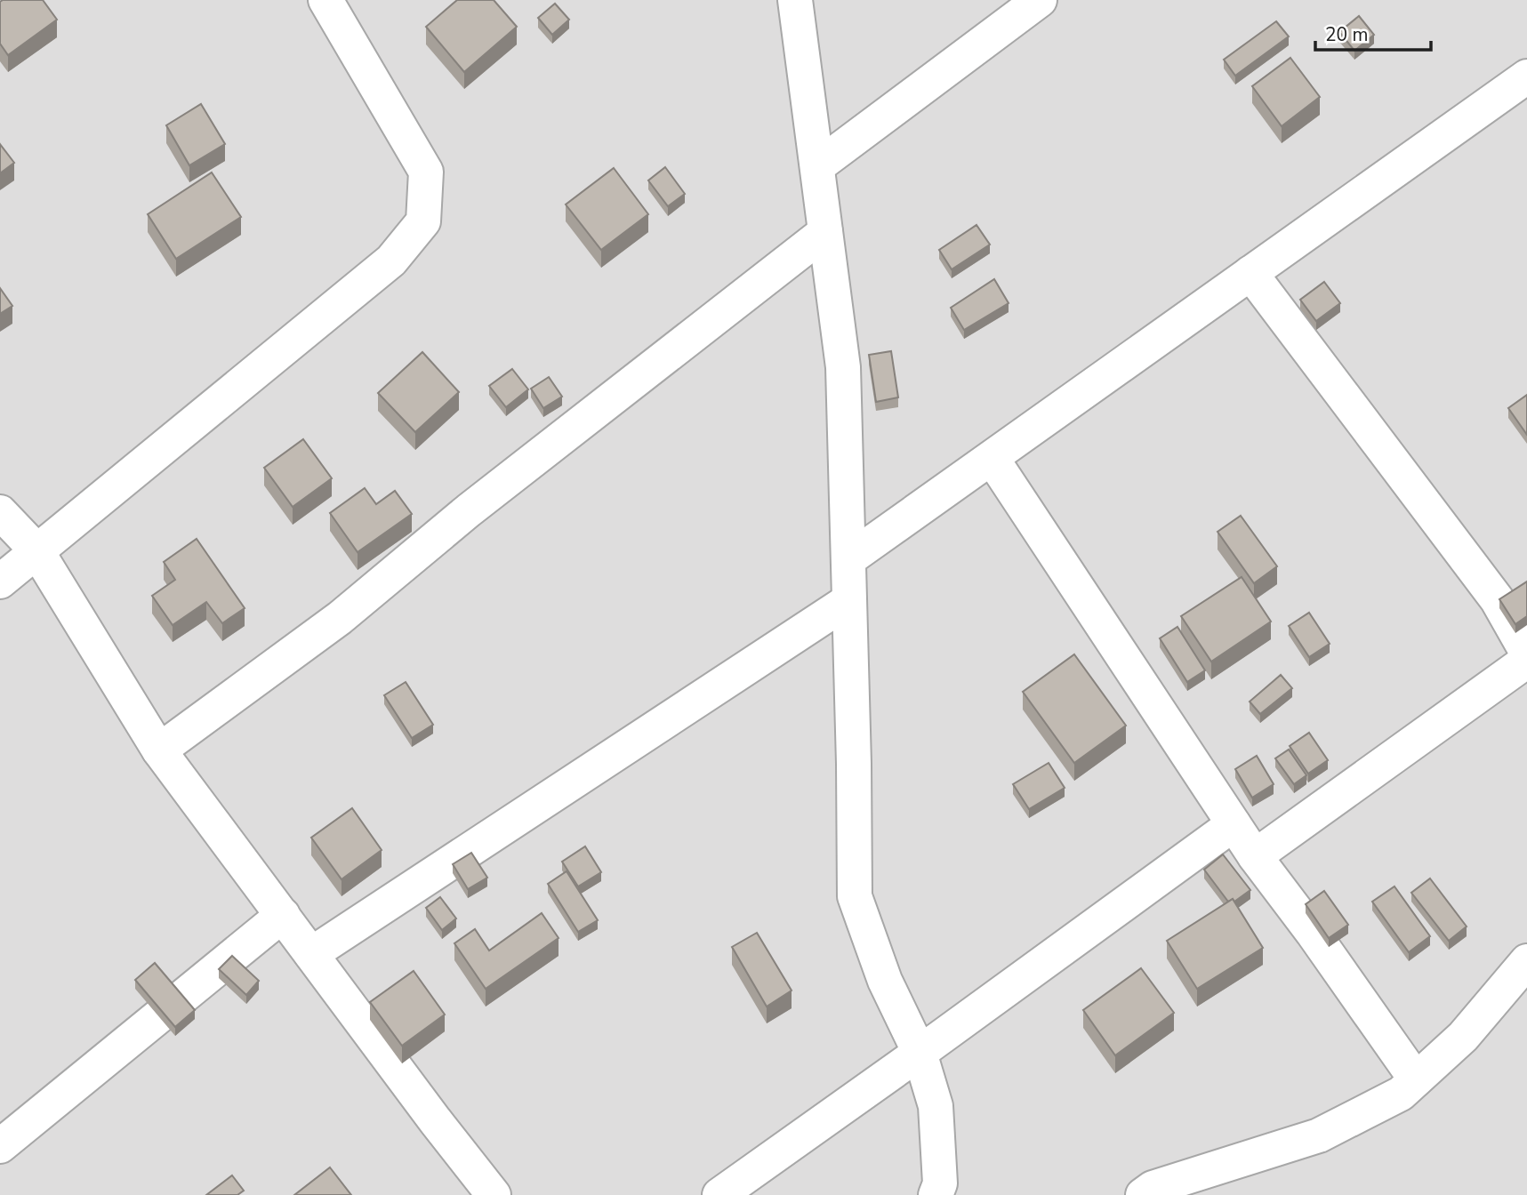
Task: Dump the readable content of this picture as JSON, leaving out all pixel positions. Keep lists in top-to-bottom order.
{
  "scale_bar": "20 m"
}
